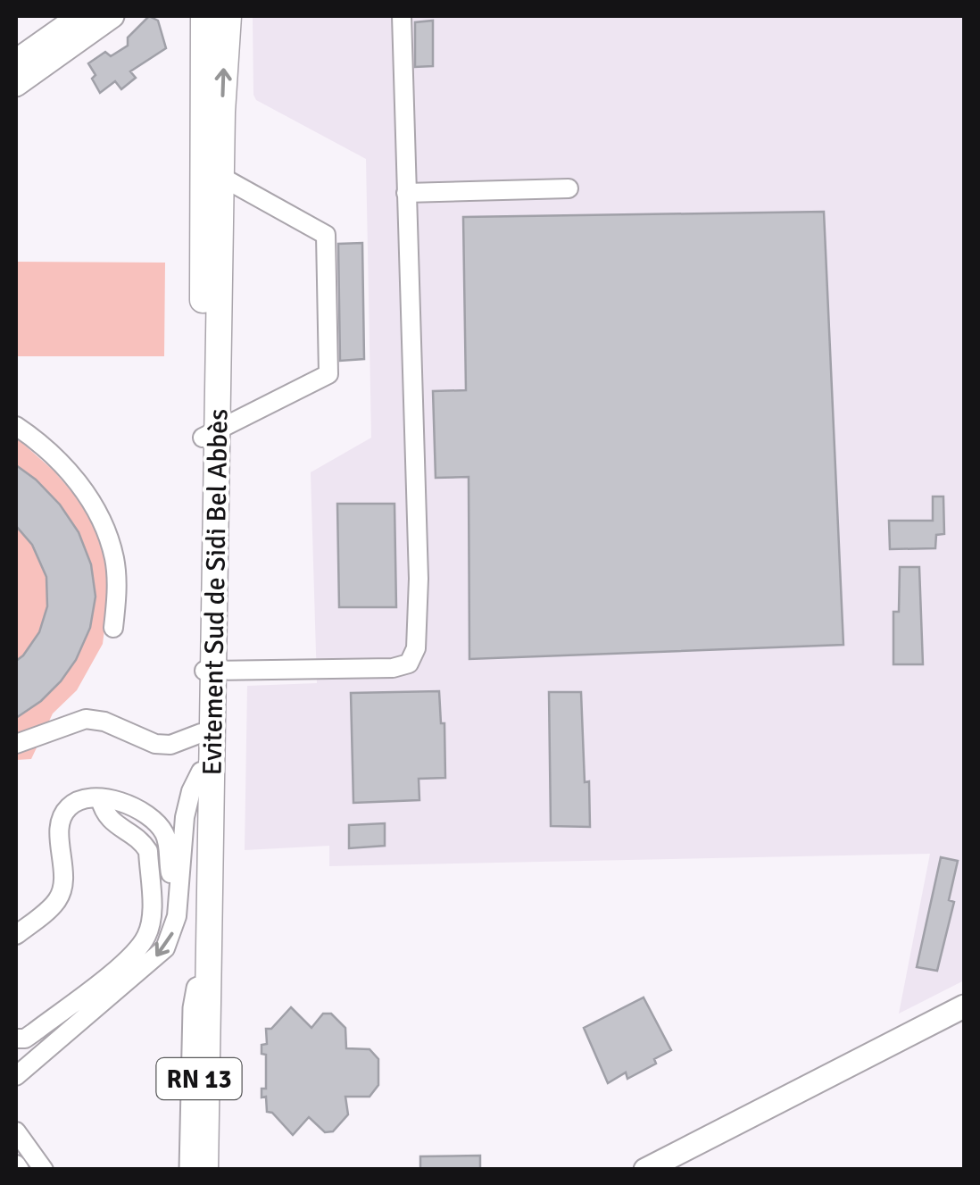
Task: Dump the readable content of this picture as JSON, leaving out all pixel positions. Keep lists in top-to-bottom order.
{
  "streets": {
    "highway": ["Evitement Sud de Sidi Bel Abbès", "RN 13"]
  },
  "crossings": [
    ["Evitement Sud de Sidi Bel Abbès", "RN 13"]
  ]
}
